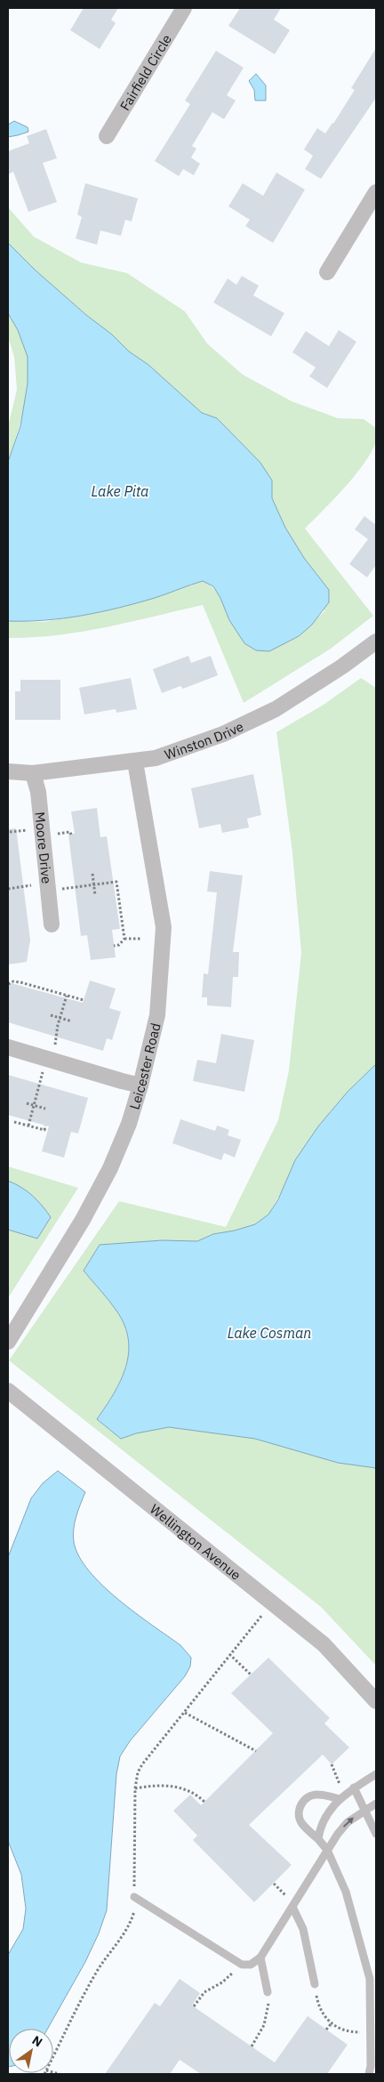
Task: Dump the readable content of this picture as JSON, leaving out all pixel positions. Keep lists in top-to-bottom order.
{
  "streets": {
    "street": [
      "Fairfield Circle",
      "Winston Drive",
      "Moore Drive",
      "Leicester Road",
      "Wellington Avenue"
    ]
  },
  "crossings": [
    ["Winston Drive", "Moore Drive"],
    ["Winston Drive", "Leicester Road"]
  ],
  "water": ["Lake Pita", "Lake Cosman"],
  "north": "top right"
}
